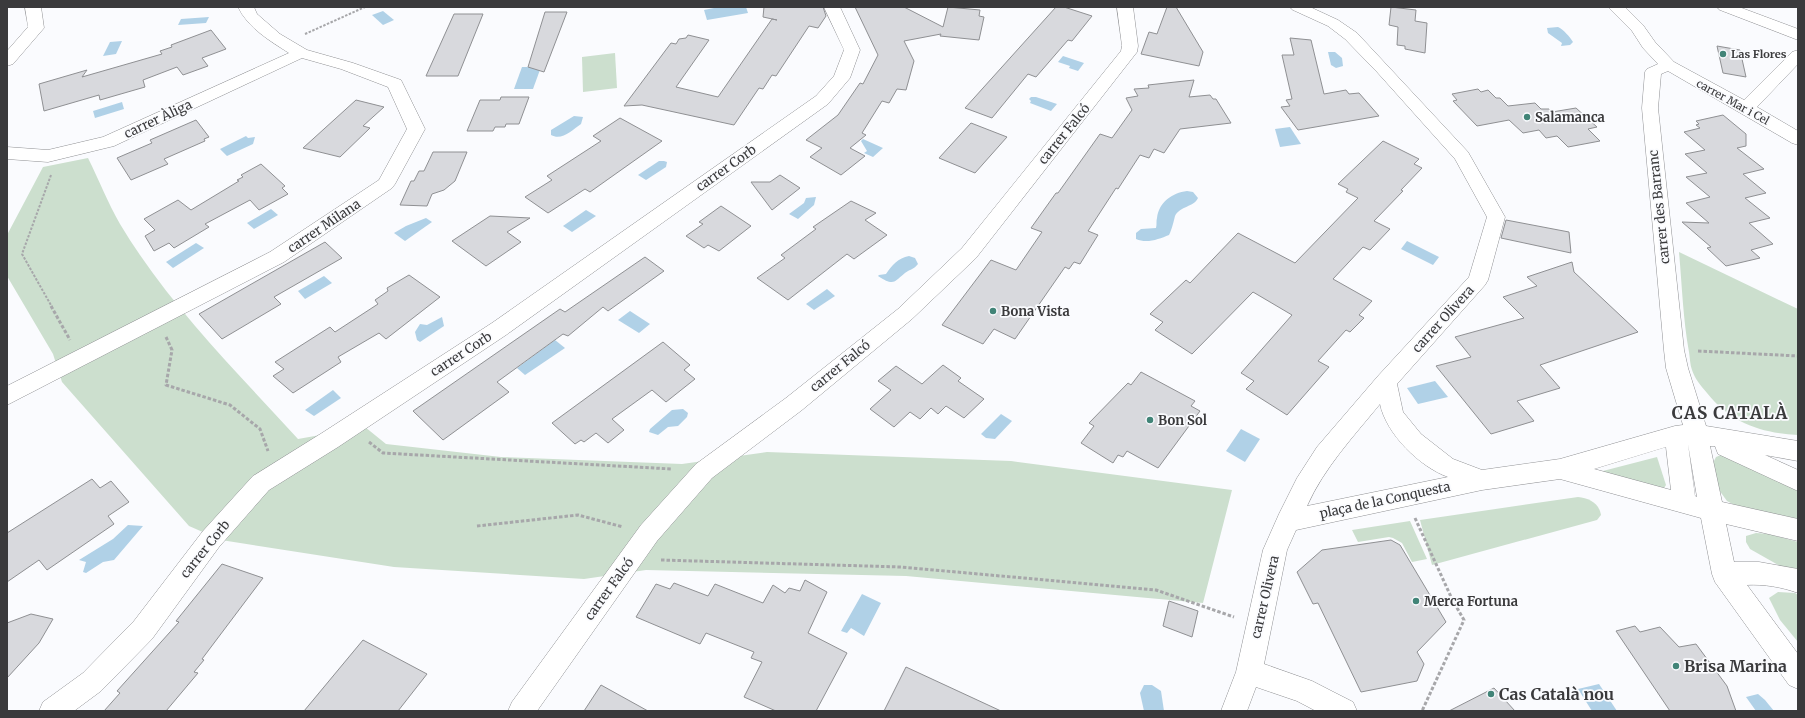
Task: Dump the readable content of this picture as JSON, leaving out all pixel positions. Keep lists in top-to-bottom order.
{
  "streets": {
    "street": [
      "carrer Mar i Cel",
      "carrer Àliga",
      "carrer Falcó",
      "carrer Corb",
      "carrer des Barranc",
      "carrer Milana",
      "carrer Olivera",
      "plaça de la Conquesta"
    ]
  },
  "crossings": [
    ["carrer Mar i Cel", "carrer des Barranc"],
    ["carrer Àliga", "carrer Milana"],
    ["carrer des Barranc", "plaça de la Conquesta"],
    ["carrer Olivera", "plaça de la Conquesta"]
  ],
  "districts": ["CAS CATALÀ"],
  "places": [
    "Las Flores",
    "Salamanca",
    "Bona Vista",
    "Bon Sol",
    "Merca Fortuna",
    "Brisa Marina",
    "Cas Català nou"
  ]
}
